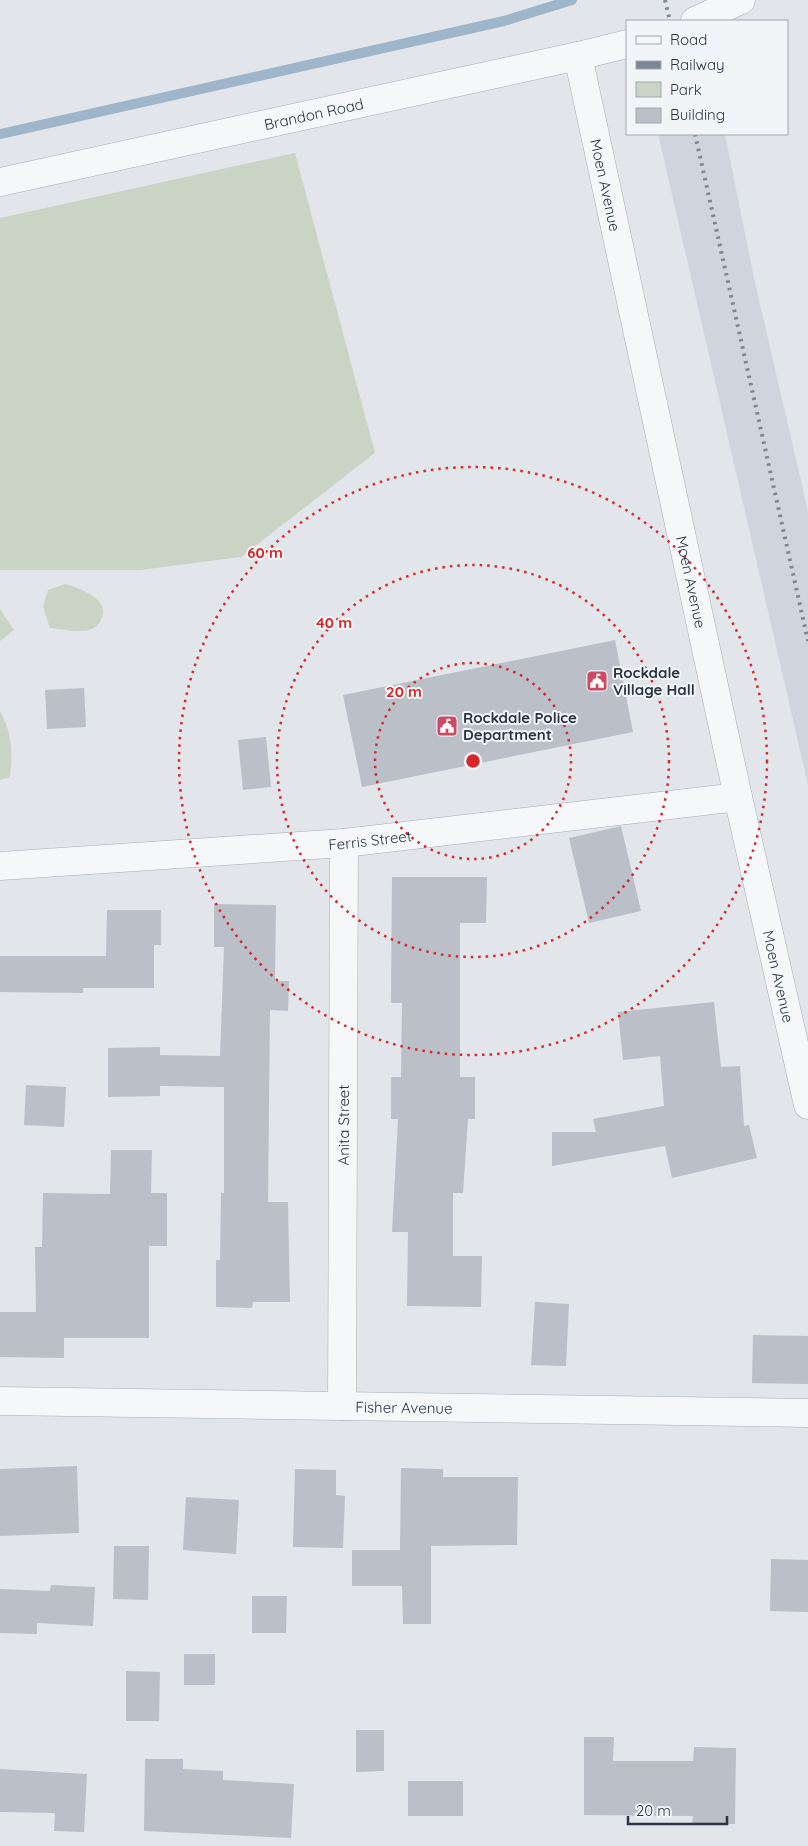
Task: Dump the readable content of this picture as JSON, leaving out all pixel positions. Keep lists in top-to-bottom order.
{
  "streets": {
    "street": [
      "Brandon Road",
      "Moen Avenue",
      "Ferris Street",
      "Anita Street",
      "Fisher Avenue"
    ]
  },
  "crossings": [
    ["Brandon Road", "Moen Avenue"],
    ["Moen Avenue", "Ferris Street"],
    ["Ferris Street", "Anita Street"],
    ["Anita Street", "Fisher Avenue"]
  ],
  "places": {
    "public building": ["Rockdale Village Hall", "Rockdale Police Department"]
  },
  "legend": [
    "Road",
    "Railway",
    "Park",
    "Building"
  ],
  "scale_bar": "20 m",
  "rings": ["60 m", "40 m", "20 m"]
}
